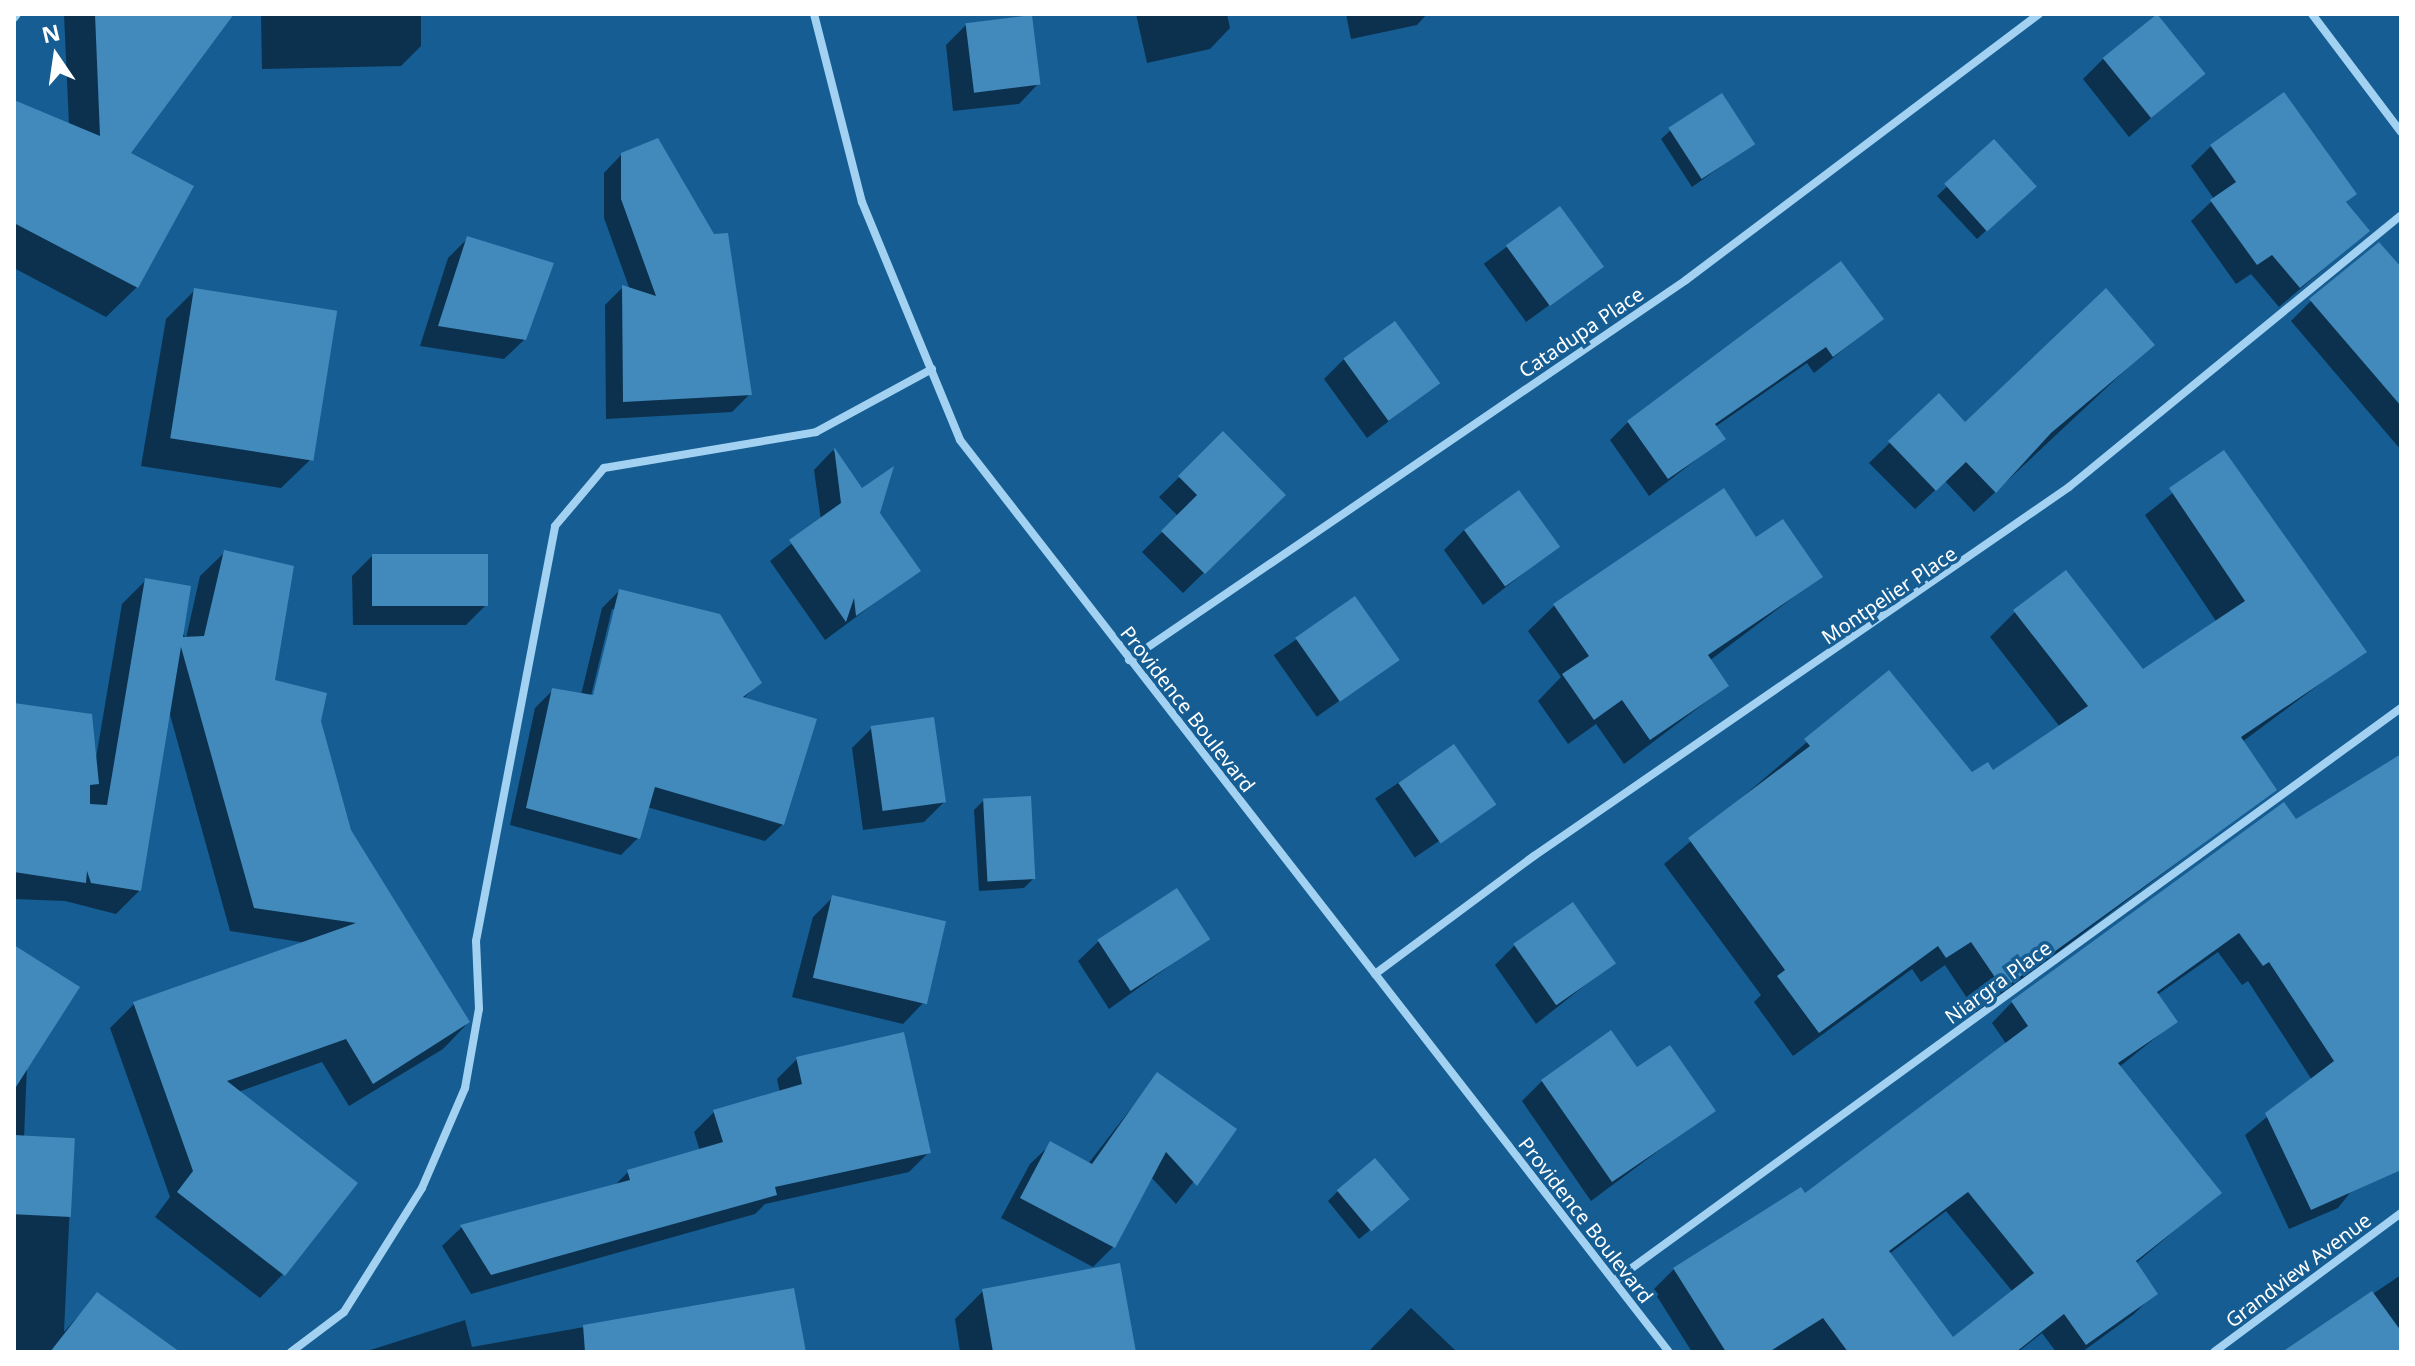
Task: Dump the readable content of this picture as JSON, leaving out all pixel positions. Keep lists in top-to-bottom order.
{
  "streets": {
    "street": [
      "Catadupa Place",
      "Montpelier Place",
      "Providence Boulevard",
      "Niargra Place",
      "Grandview Avenue"
    ]
  },
  "crossings": [
    ["Catadupa Place", "Providence Boulevard"],
    ["Montpelier Place", "Providence Boulevard"],
    ["Providence Boulevard", "Niargra Place"]
  ],
  "north": "top"
}
